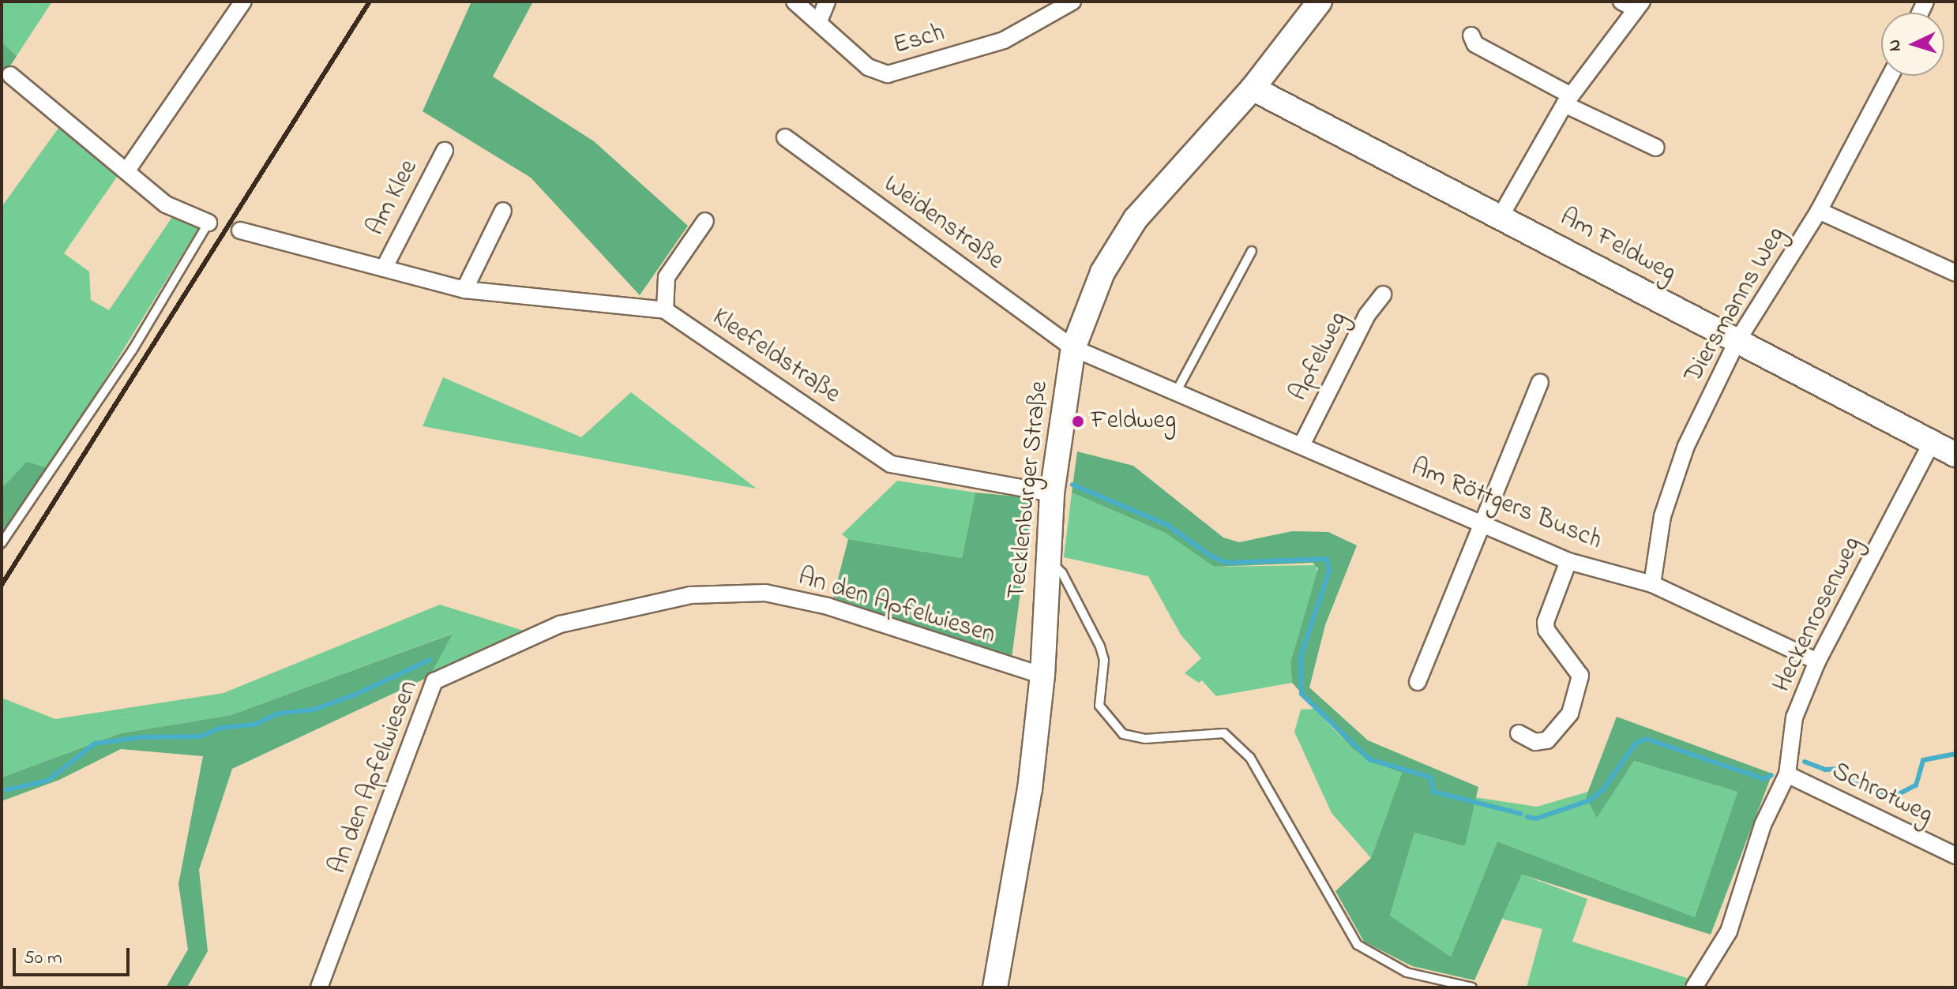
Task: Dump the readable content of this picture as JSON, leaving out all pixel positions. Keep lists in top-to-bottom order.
{
  "streets": {
    "street": [
      "Esch",
      "Am Klee",
      "Weidenstraße",
      "Am Feldweg",
      "Diersmanns Weg",
      "Kleefeldstraße",
      "Apfelweg",
      "Tecklenburger Straße",
      "Am Röttgers Busch",
      "An den Apfelwiesen",
      "Heckenrosenweg",
      "Schrotweg"
    ]
  },
  "crossings": [
    ["Am Klee", "Kleefeldstraße"],
    ["Weidenstraße", "Tecklenburger Straße"],
    ["Weidenstraße", "Am Röttgers Busch"],
    ["Am Feldweg", "Diersmanns Weg"],
    ["Am Feldweg", "Tecklenburger Straße"],
    ["Am Feldweg", "Heckenrosenweg"],
    ["Diersmanns Weg", "Am Röttgers Busch"],
    ["Kleefeldstraße", "Tecklenburger Straße"],
    ["Apfelweg", "Am Röttgers Busch"],
    ["Tecklenburger Straße", "Am Röttgers Busch"],
    ["Tecklenburger Straße", "An den Apfelwiesen"],
    ["Am Röttgers Busch", "Heckenrosenweg"],
    ["Heckenrosenweg", "Schrotweg"]
  ],
  "places": ["Feldweg"],
  "scale_bar": "50 m",
  "north": "left"
}
